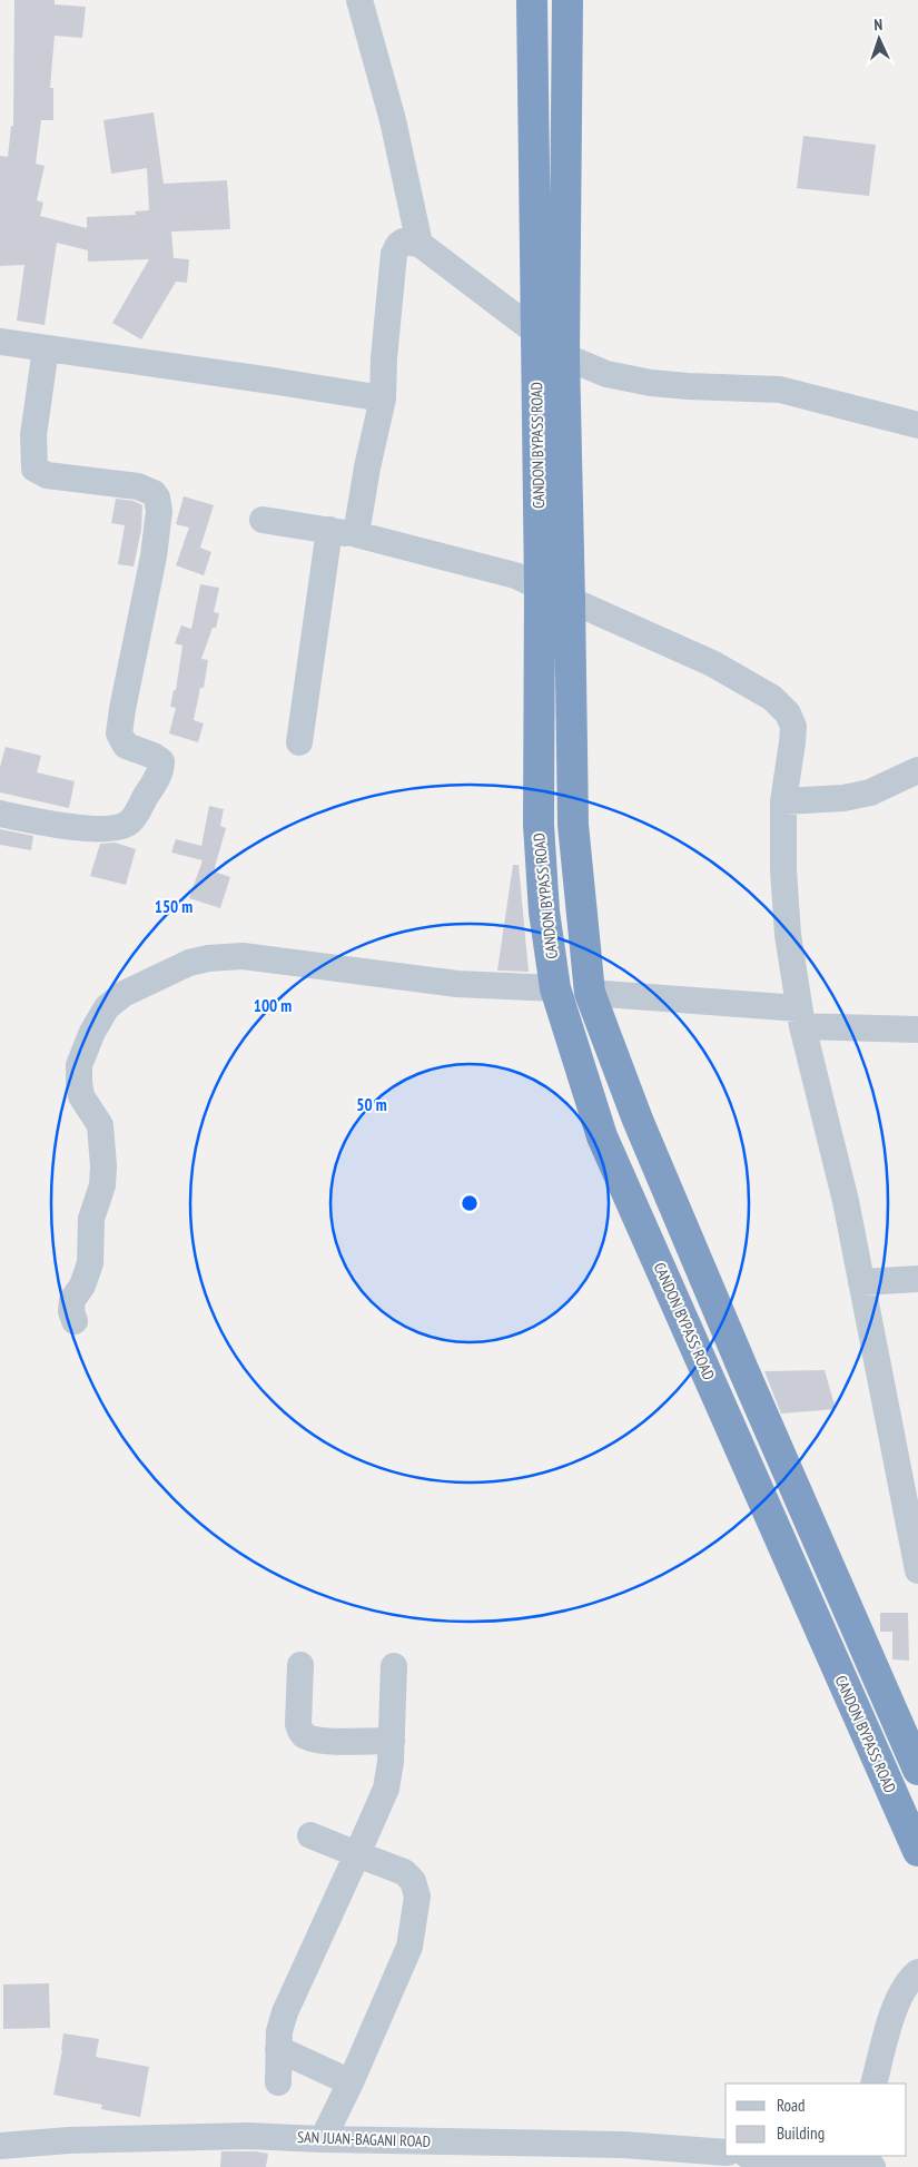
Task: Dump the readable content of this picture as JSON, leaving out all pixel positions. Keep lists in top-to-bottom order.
{
  "streets": {
    "highway": ["CANDON BYPASS ROAD"],
    "street": ["SAN JUAN-BAGANI ROAD"]
  },
  "legend": ["Road", "Building"],
  "north": "top",
  "rings": ["150 m", "100 m", "50 m"]
}
